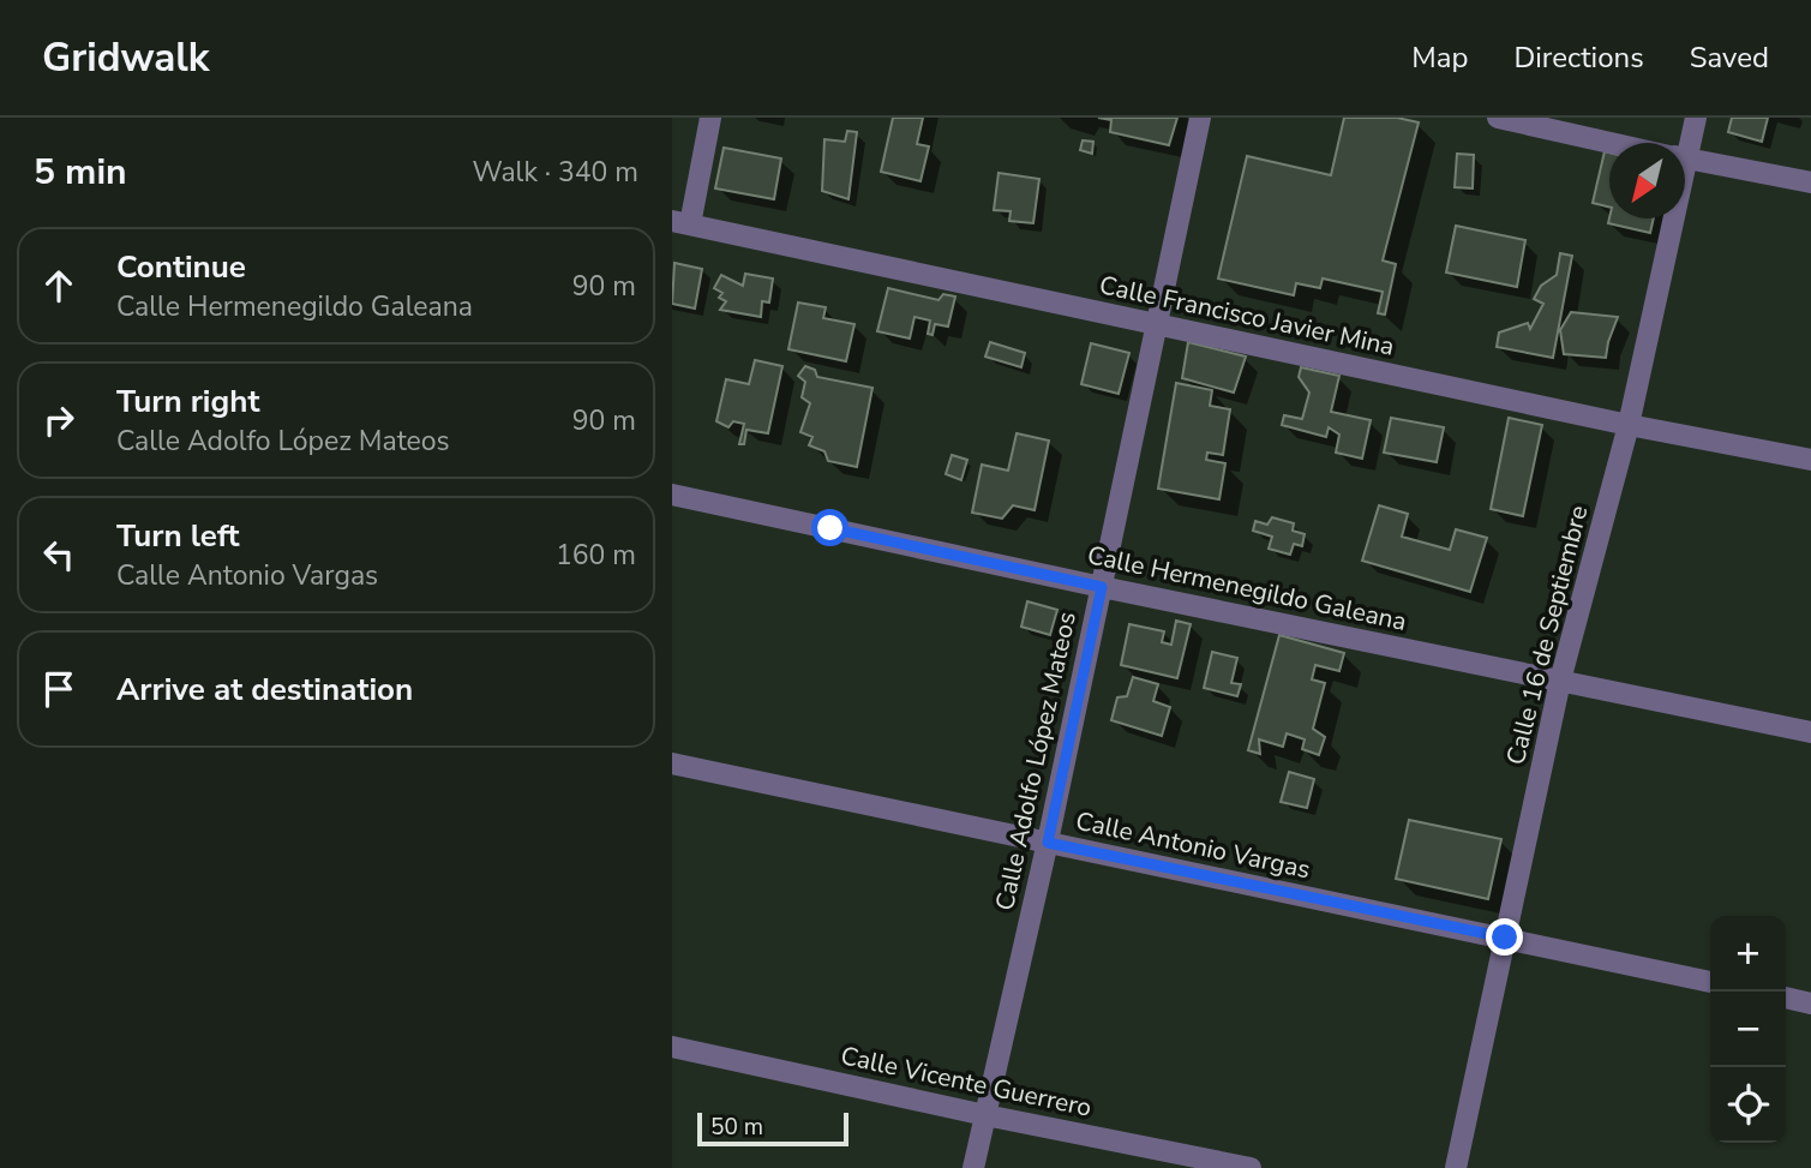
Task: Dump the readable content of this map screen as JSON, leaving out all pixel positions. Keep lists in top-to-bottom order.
{
  "streets": {
    "street": [
      "Calle Francisco Javier Mina",
      "Calle Hermenegildo Galeana",
      "Calle 16 de Septiembre",
      "Calle Adolfo López Mateos",
      "Calle Antonio Vargas",
      "Calle Vicente Guerrero"
    ]
  },
  "crossings": [
    ["Calle Francisco Javier Mina", "Calle 16 de Septiembre"],
    ["Calle Francisco Javier Mina", "Calle Adolfo López Mateos"],
    ["Calle Hermenegildo Galeana", "Calle 16 de Septiembre"],
    ["Calle Hermenegildo Galeana", "Calle Adolfo López Mateos"],
    ["Calle 16 de Septiembre", "Calle Antonio Vargas"],
    ["Calle Adolfo López Mateos", "Calle Antonio Vargas"],
    ["Calle Adolfo López Mateos", "Calle Vicente Guerrero"]
  ],
  "scale_bar": "50 m",
  "north": "bottom left",
  "page": {
    "header": "Gridwalk",
    "nav": ["Map", "Directions", "Saved"],
    "heading": ["5 min", "Walk · 340 m"],
    "list": [
      ["Continue", "Calle Hermenegildo Galeana", "90 m"],
      ["Turn right", "Calle Adolfo López Mateos", "90 m"],
      ["Turn left", "Calle Antonio Vargas", "160 m"],
      "Arrive at destination"
    ],
    "map_buttons": ["+", "−"],
    "scale": "50 m"
  }
}
